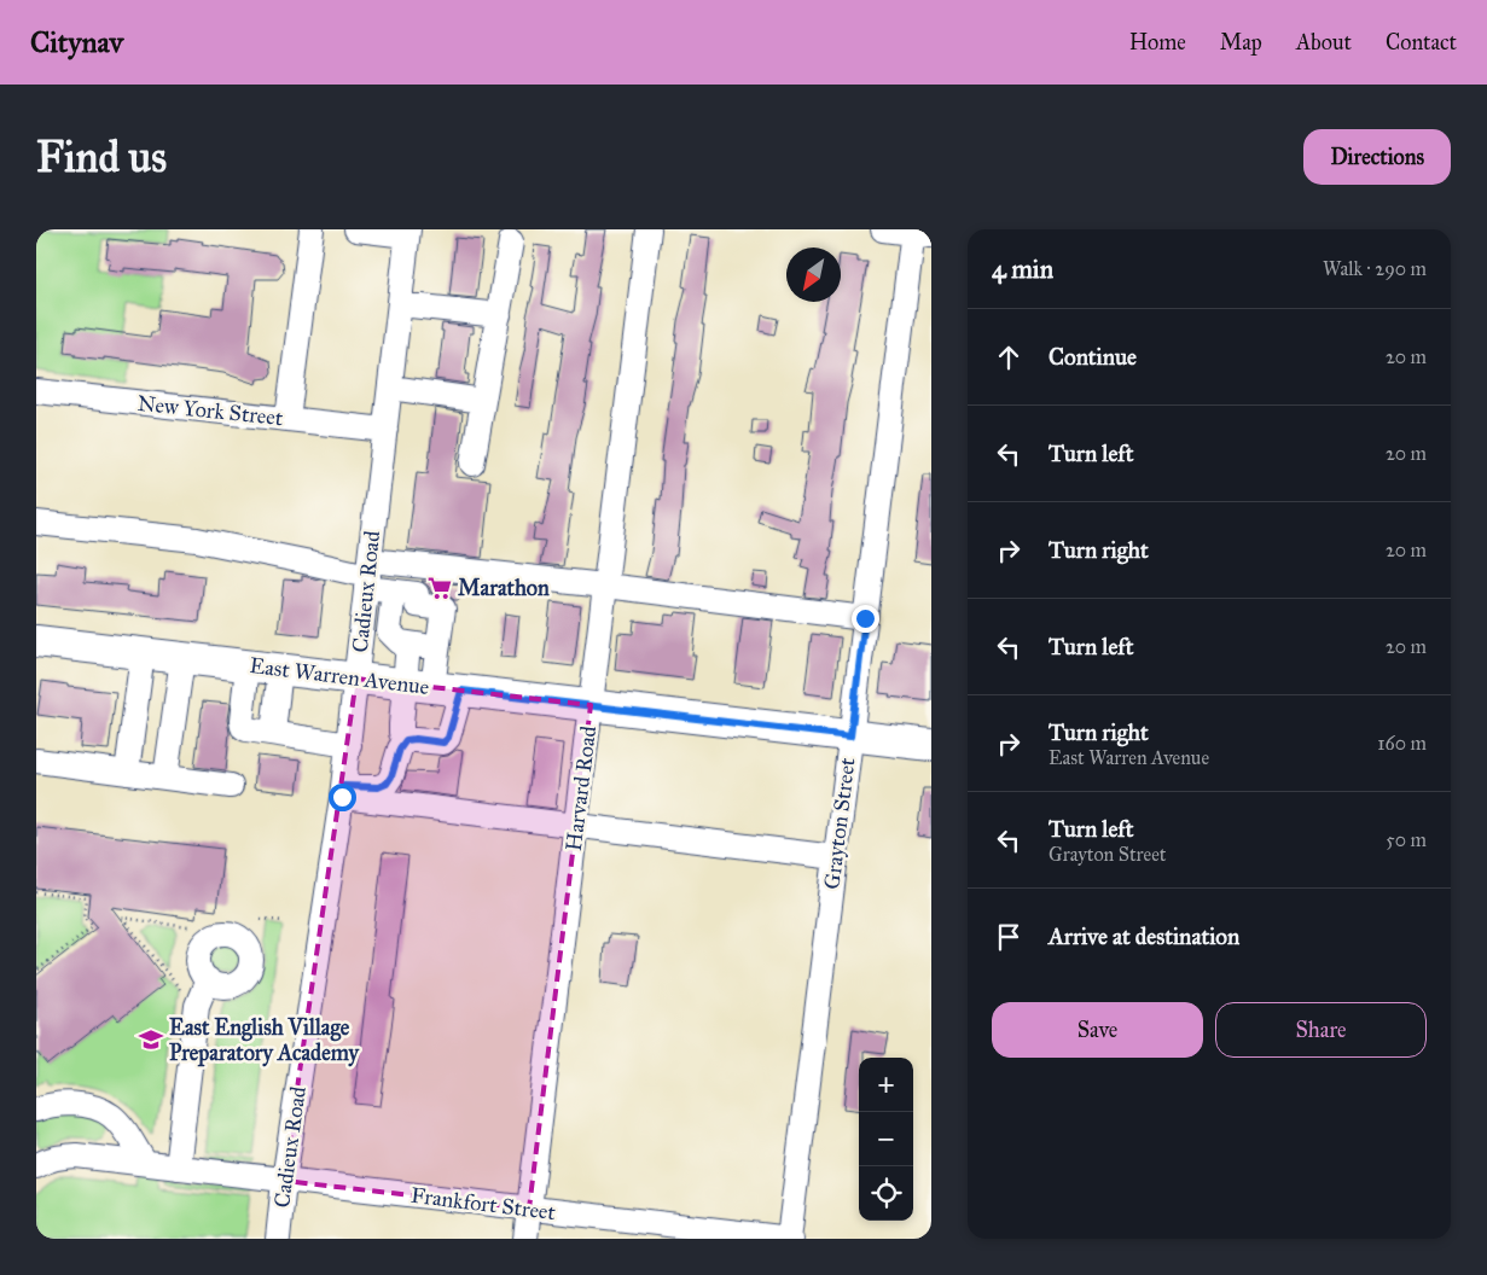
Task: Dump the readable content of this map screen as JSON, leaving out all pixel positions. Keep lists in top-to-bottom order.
{
  "streets": {
    "main road": ["East Warren Avenue"],
    "street": [
      "New York Street",
      "Cadieux Road",
      "Harvard Road",
      "Grayton Street",
      "Frankfort Street"
    ]
  },
  "crossings": [
    ["New York Street", "Cadieux Road"],
    ["Cadieux Road", "East Warren Avenue"],
    ["Cadieux Road", "Frankfort Street"],
    ["East Warren Avenue", "Harvard Road"],
    ["East Warren Avenue", "Grayton Street"],
    ["Harvard Road", "Frankfort Street"],
    ["Grayton Street", "Frankfort Street"]
  ],
  "places": {
    "supermarket": ["Marathon"],
    "school or university": ["East English Village Preparatory Academy"]
  },
  "north": "bottom left",
  "page": {
    "header": "Citynav",
    "nav": [
      "Home",
      "Map",
      "About",
      "Contact"
    ],
    "buttons": [
      "Directions",
      ["Save", "Share"]
    ],
    "title": "Find us",
    "heading": ["4 min", "Walk · 290 m"],
    "list": [
      ["Continue", "20 m"],
      ["Turn left", "20 m"],
      ["Turn right", "20 m"],
      ["Turn left", "20 m"],
      ["Turn right", "East Warren Avenue", "160 m"],
      ["Turn left", "Grayton Street", "50 m"],
      "Arrive at destination"
    ],
    "map_buttons": ["+", "−"]
  }
}
